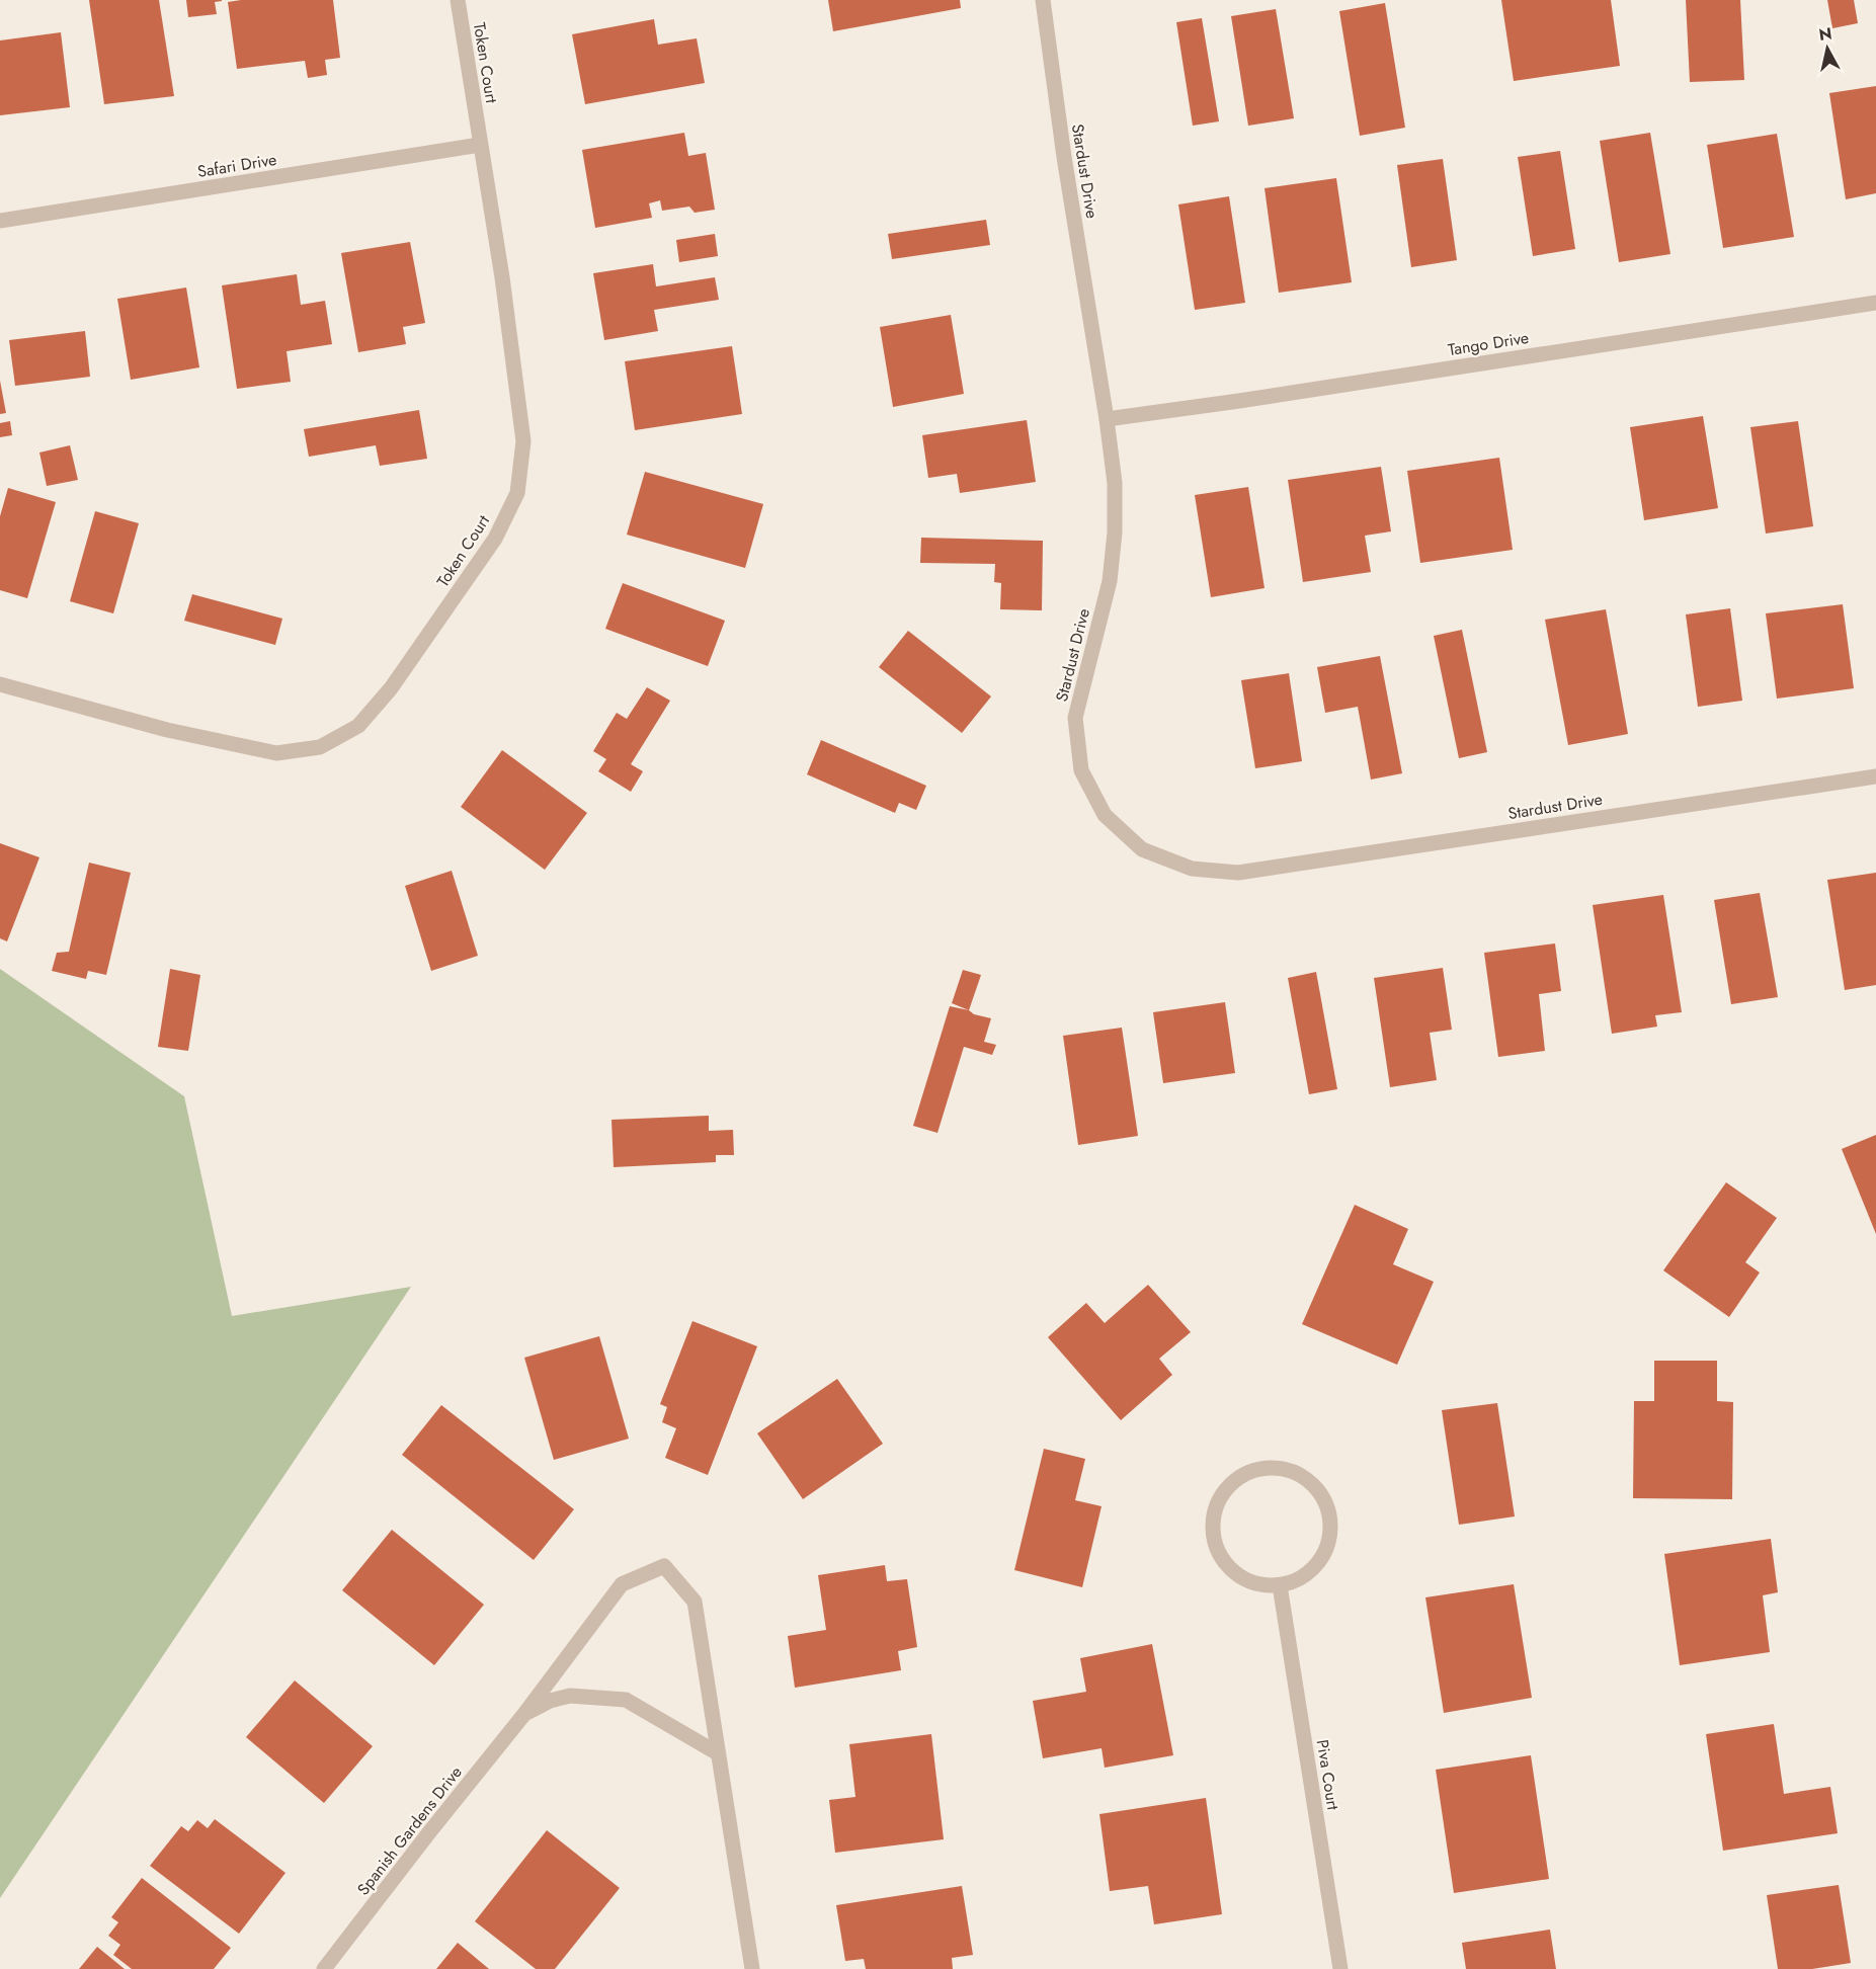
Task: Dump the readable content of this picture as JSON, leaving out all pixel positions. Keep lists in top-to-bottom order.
{
  "streets": {
    "street": [
      "Token Court",
      "Safari Drive",
      "Stardust Drive",
      "Tango Drive",
      "Piva Court",
      "Spanish Gardens Drive"
    ]
  },
  "crossings": [
    ["Token Court", "Safari Drive"],
    ["Stardust Drive", "Tango Drive"]
  ],
  "north": "top"
}
